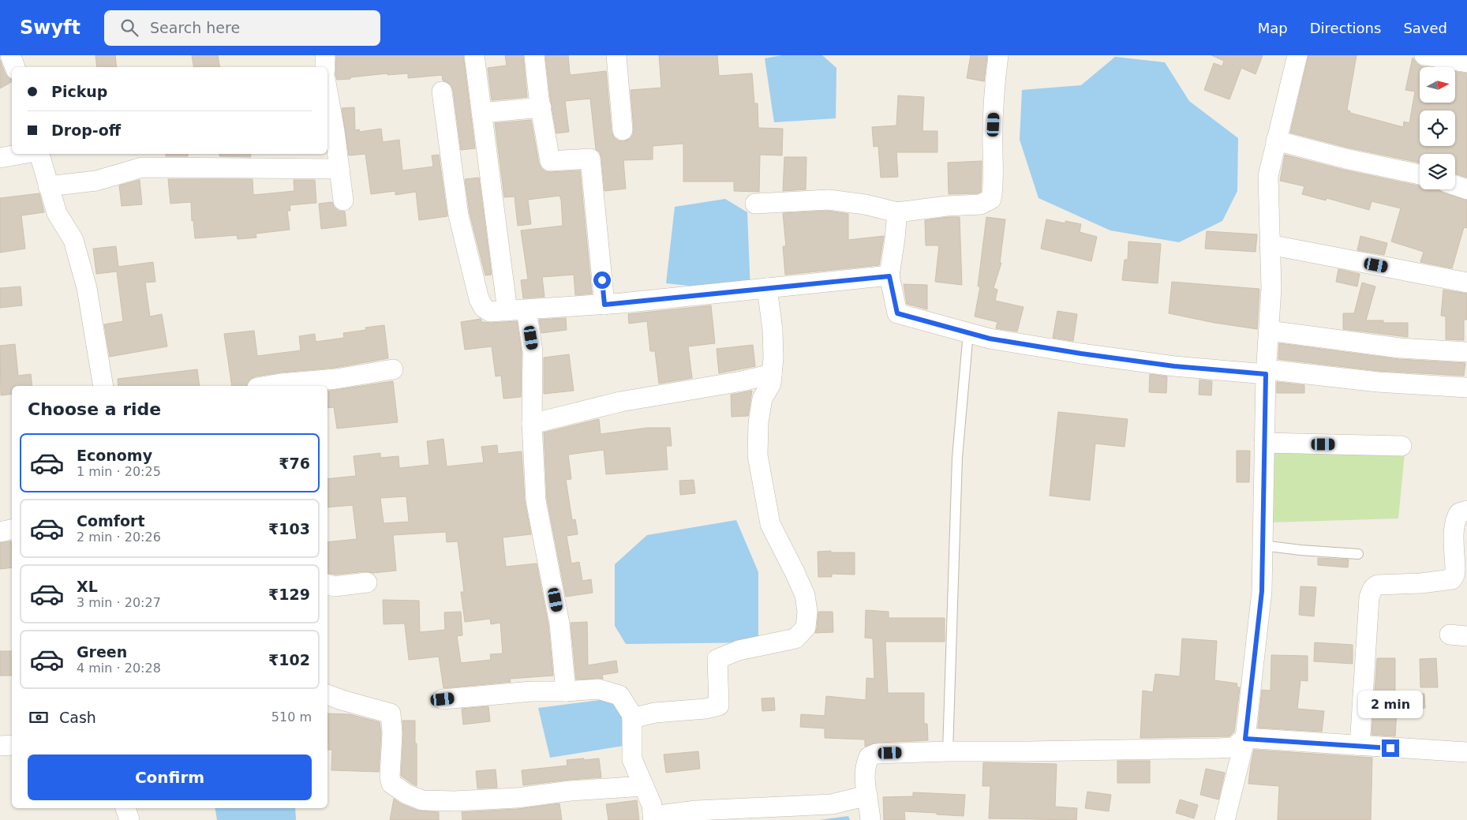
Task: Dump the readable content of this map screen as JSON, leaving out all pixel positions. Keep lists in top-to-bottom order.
{
  "north": "right",
  "page": {
    "header": "Swyft",
    "search": "Search here",
    "nav": ["Map", "Directions", "Saved"],
    "banner": ["Pickup", "Drop-off"],
    "heading": "Choose a ride",
    "list": [
      {
        "name": "Economy",
        "note": "1 min · 20:25",
        "value": "₹76"
      },
      {
        "name": "Comfort",
        "note": "2 min · 20:26",
        "value": "₹103"
      },
      {
        "name": "XL",
        "note": "3 min · 20:27",
        "value": "₹129"
      },
      {
        "name": "Green",
        "note": "4 min · 20:28",
        "value": "₹102"
      }
    ],
    "bubble": "2 min",
    "pay": ["Cash", "510 m"],
    "buttons": "Confirm"
  }
}
